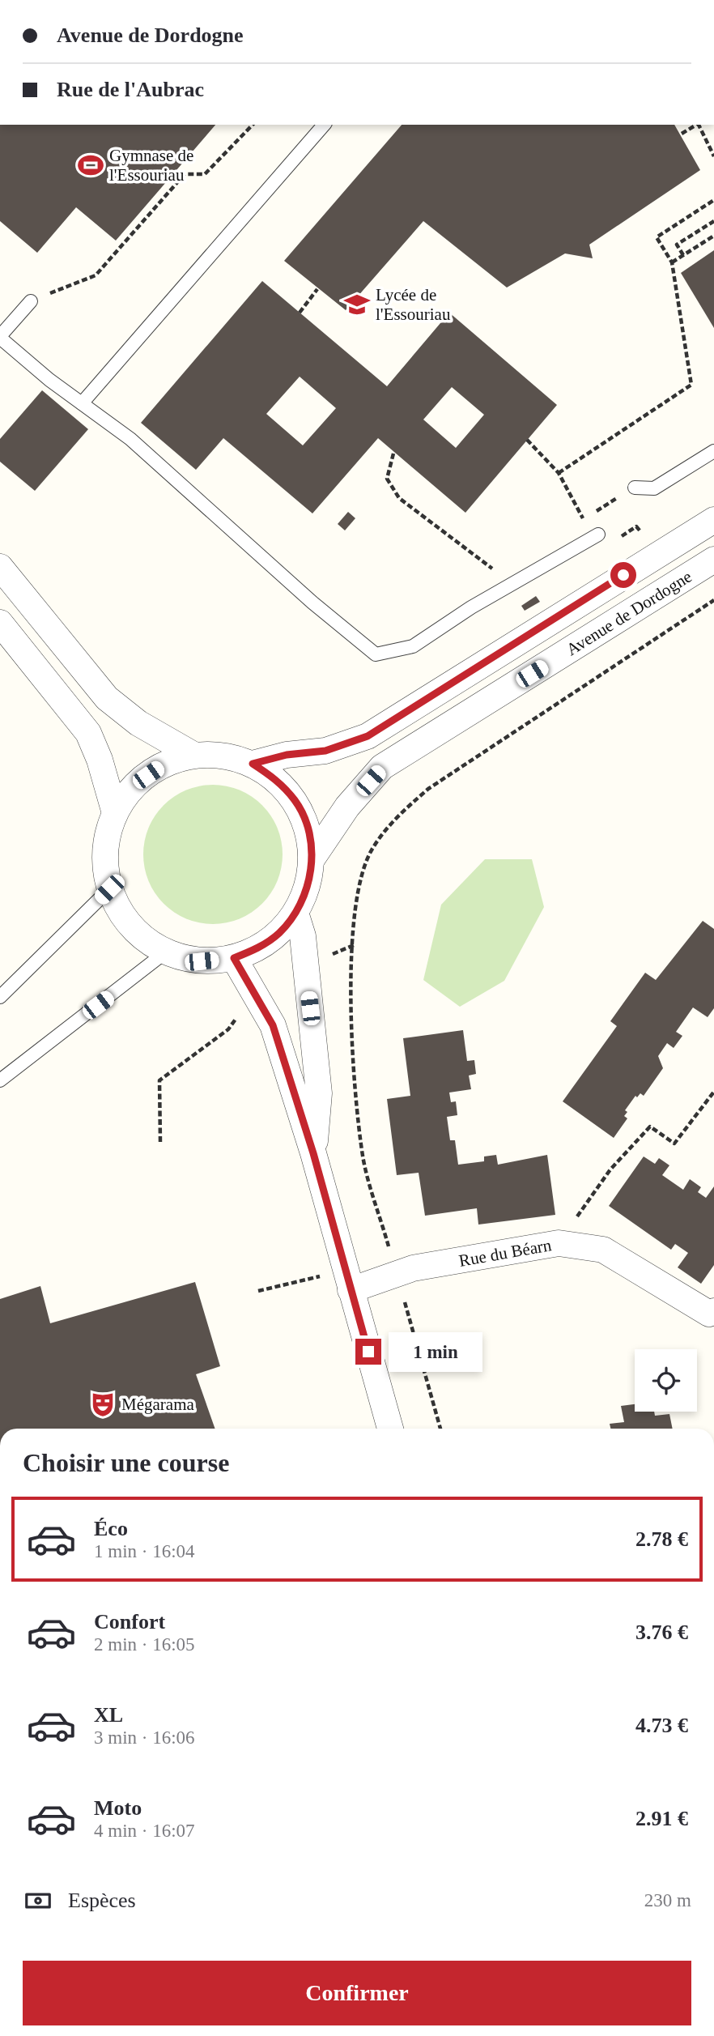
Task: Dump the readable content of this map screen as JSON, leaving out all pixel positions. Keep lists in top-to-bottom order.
{
  "streets": {
    "street": ["Avenue de Dordogne", "Rue du Béarn"]
  },
  "places": {
    "sports": ["Gymnase de l'Essouriau"],
    "school or university": ["Lycée de l'Essouriau"],
    "theatre": ["Mégarama"]
  },
  "page": {
    "banner": ["Avenue de Dordogne", "Rue de l'Aubrac"],
    "bubble": "1 min",
    "heading": "Choisir une course",
    "list": [
      {
        "name": "Éco",
        "note": "1 min · 16:04",
        "value": "2.78 €"
      },
      {
        "name": "Confort",
        "note": "2 min · 16:05",
        "value": "3.76 €"
      },
      {
        "name": "XL",
        "note": "3 min · 16:06",
        "value": "4.73 €"
      },
      {
        "name": "Moto",
        "note": "4 min · 16:07",
        "value": "2.91 €"
      }
    ],
    "pay": ["Espèces", "230 m"],
    "buttons": "Confirmer"
  }
}
